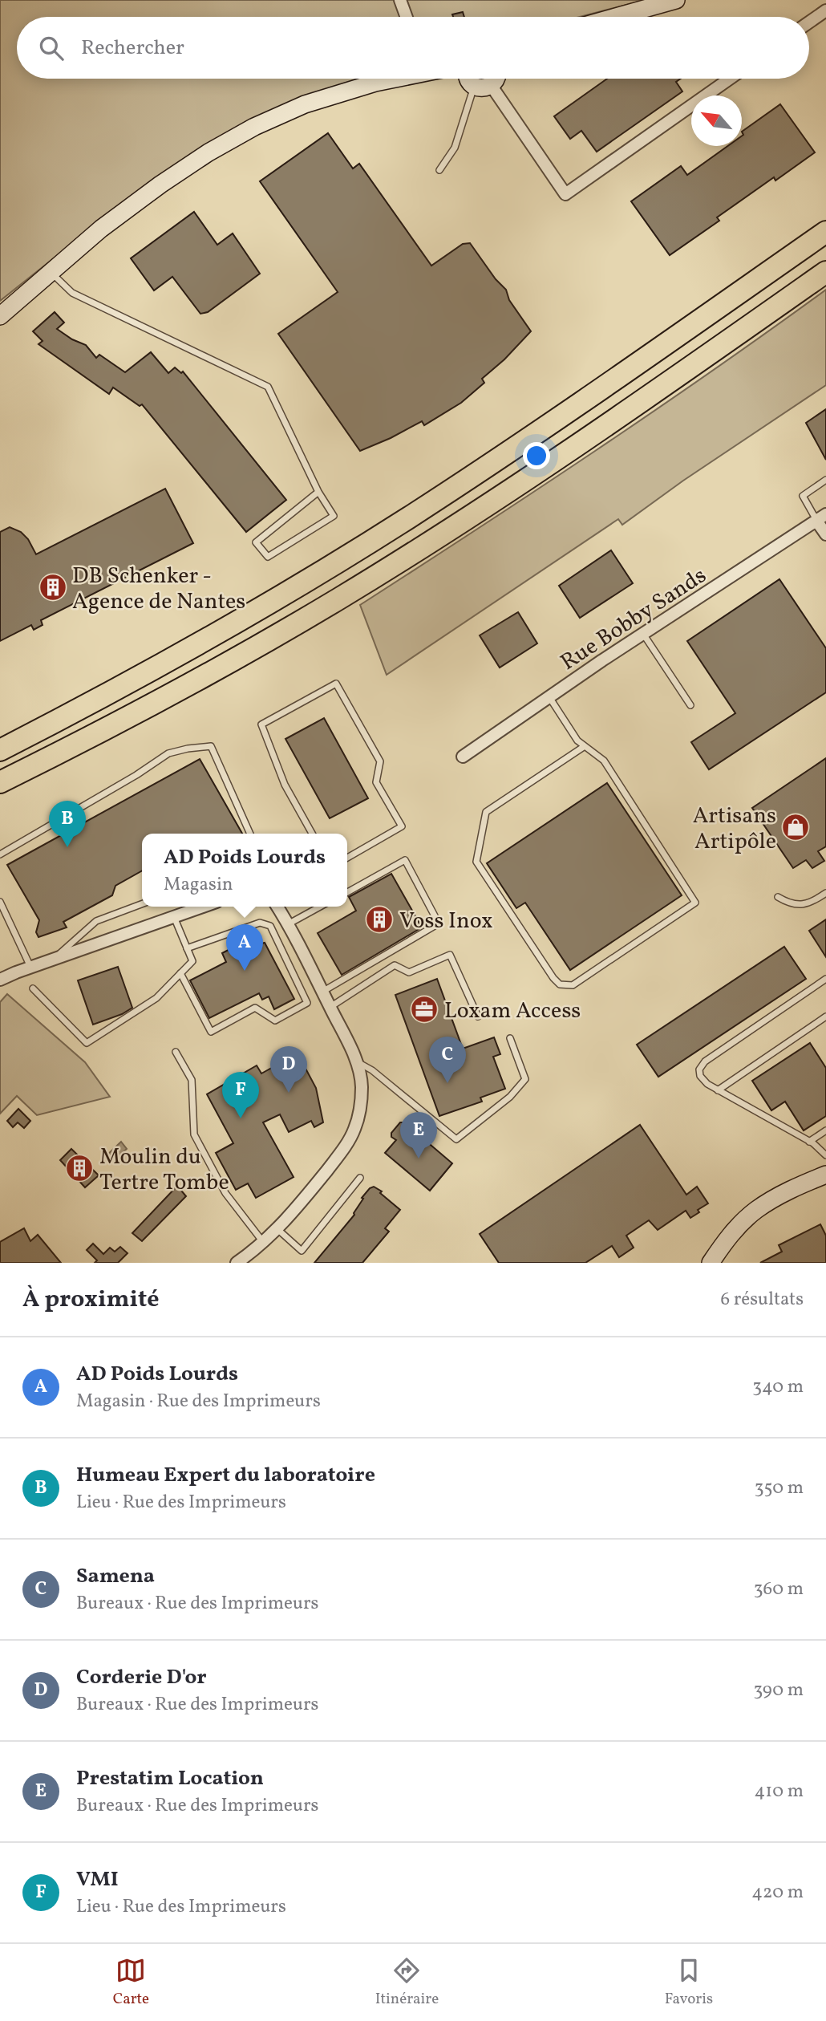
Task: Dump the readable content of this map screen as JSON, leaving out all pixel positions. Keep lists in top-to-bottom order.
{
  "streets": {
    "street": ["Rue Bobby Sands"]
  },
  "places": {
    "building": ["DB Schenker - Agence de Nantes", "Voss Inox", "Moulin du Tertre Tombe"],
    "shop": ["Artisans Artipôle"],
    "office": ["Loxam Access"]
  },
  "north": "top left",
  "page": {
    "search": "Rechercher",
    "pins": [
      "B",
      "A",
      "C",
      "D",
      "F",
      "E"
    ],
    "popup": ["AD Poids Lourds", "Magasin"],
    "heading": ["À proximité", "6 résultats"],
    "list": [
      {
        "mark": "A",
        "name": "AD Poids Lourds",
        "note": "Magasin · Rue des Imprimeurs",
        "value": "340 m"
      },
      {
        "mark": "B",
        "name": "Humeau Expert du laboratoire",
        "note": "Lieu · Rue des Imprimeurs",
        "value": "350 m"
      },
      {
        "mark": "C",
        "name": "Samena",
        "note": "Bureaux · Rue des Imprimeurs",
        "value": "360 m"
      },
      {
        "mark": "D",
        "name": "Corderie D'or",
        "note": "Bureaux · Rue des Imprimeurs",
        "value": "390 m"
      },
      {
        "mark": "E",
        "name": "Prestatim Location",
        "note": "Bureaux · Rue des Imprimeurs",
        "value": "410 m"
      },
      {
        "mark": "F",
        "name": "VMI",
        "note": "Lieu · Rue des Imprimeurs",
        "value": "420 m"
      }
    ],
    "nav": ["Carte", "Itinéraire", "Favoris"]
  }
}
